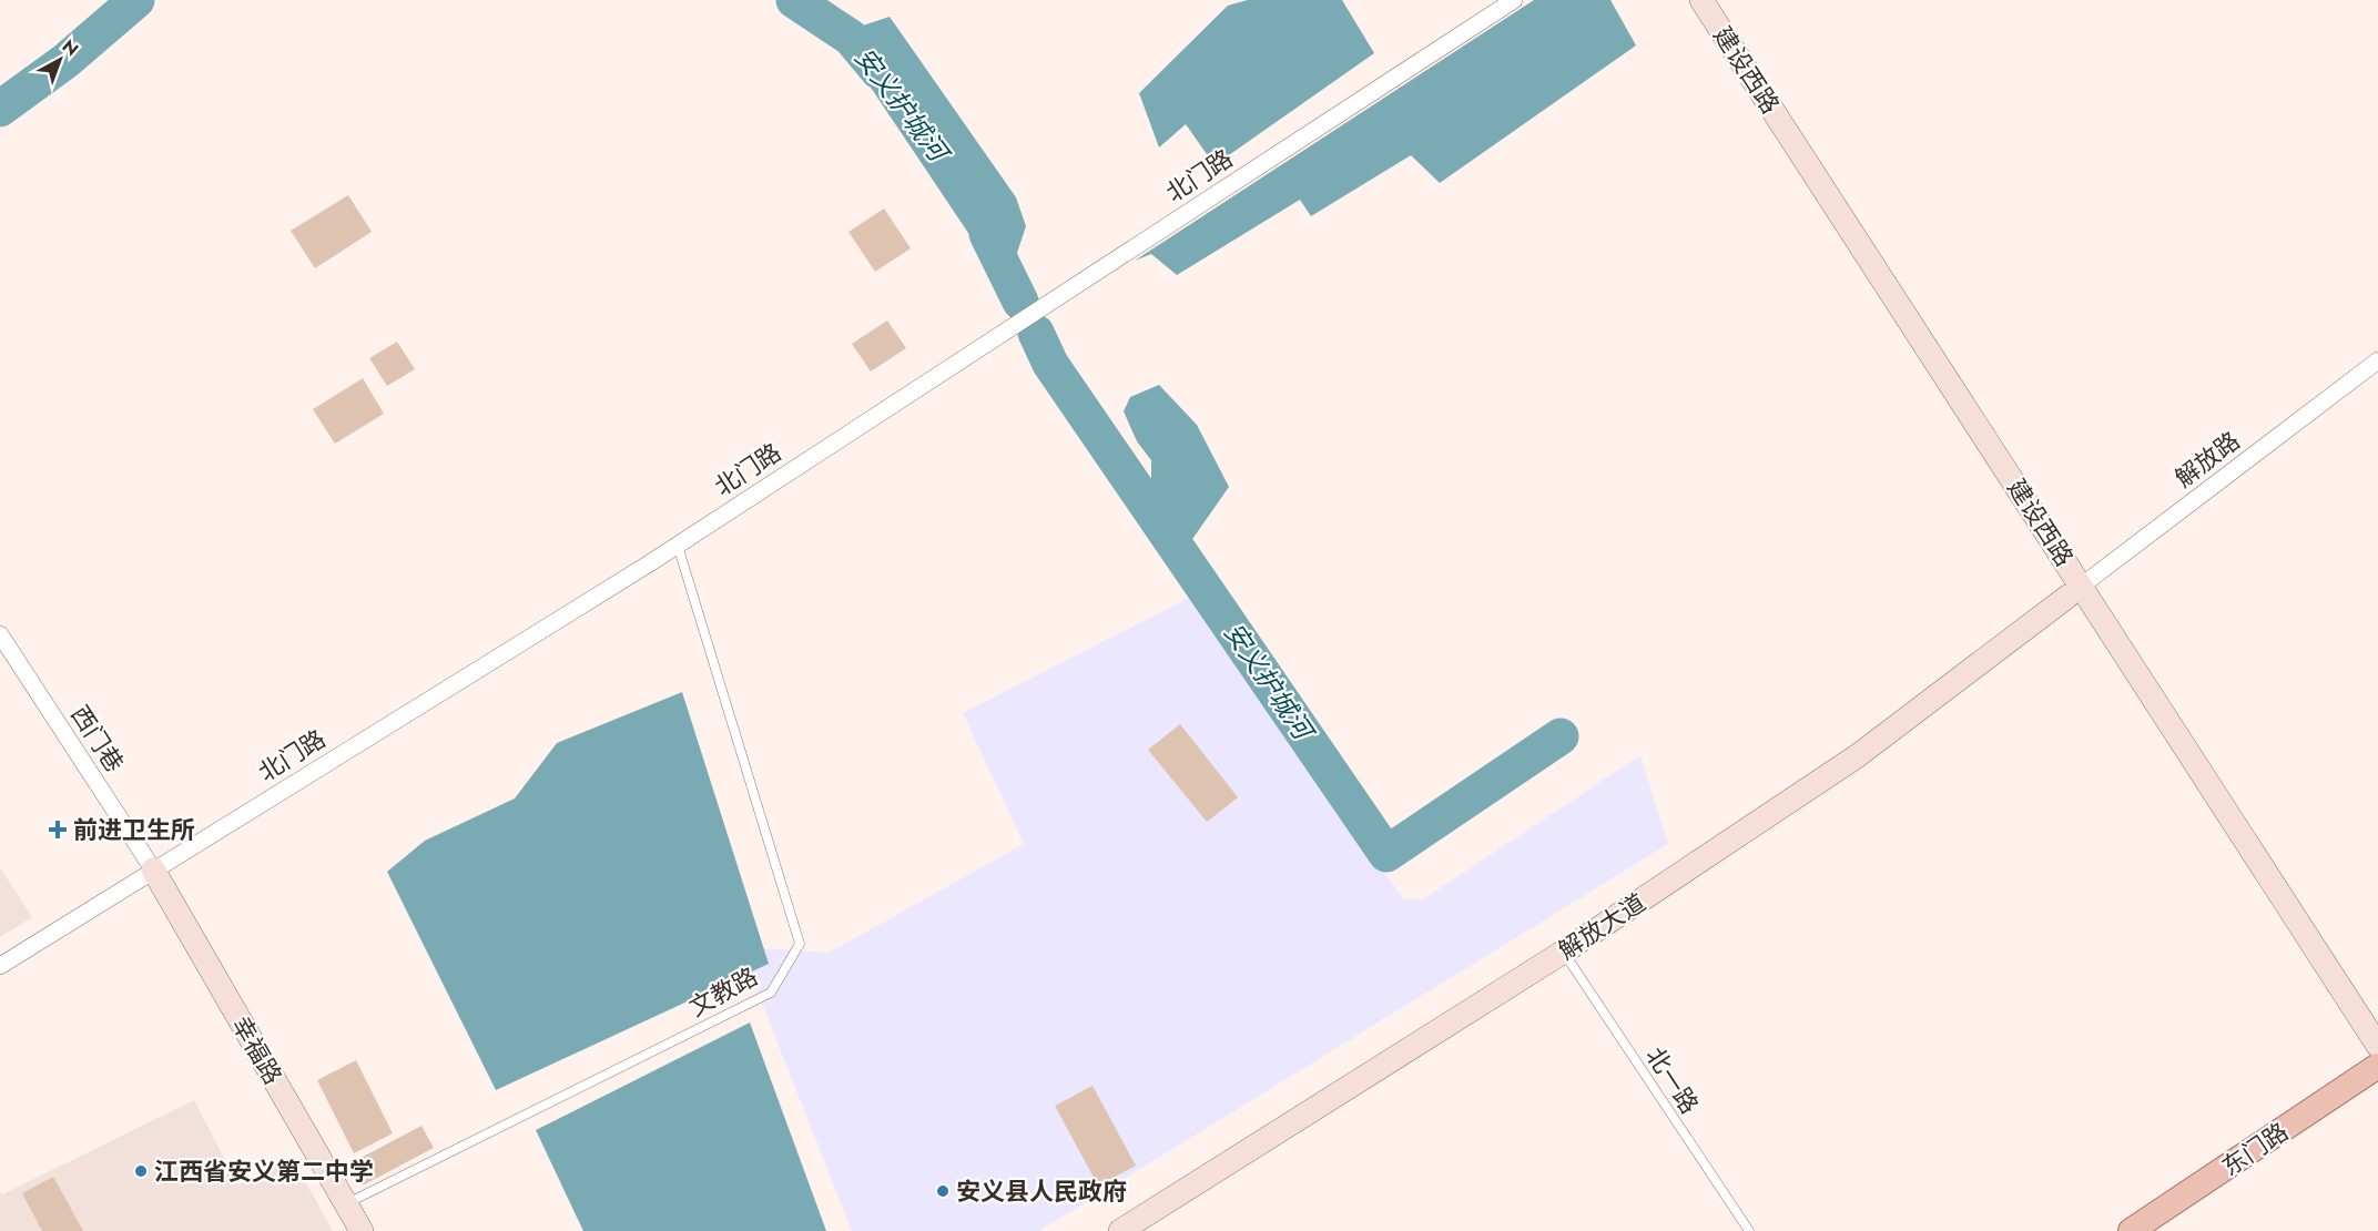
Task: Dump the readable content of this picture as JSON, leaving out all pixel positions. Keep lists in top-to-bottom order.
{
  "streets": {
    "main road": ["东门路"],
    "street": [
      "建设西路",
      "北门路",
      "解放路",
      "西门巷",
      "解放大道",
      "幸福路"
    ],
    "lane": ["文教路", "北一路"]
  },
  "crossings": [
    ["建设西路", "解放路"],
    ["建设西路", "解放大道"],
    ["北门路", "西门巷"],
    ["北门路", "文教路"],
    ["北门路", "幸福路"],
    ["解放路", "解放大道"],
    ["西门巷", "幸福路"],
    ["解放大道", "北一路"],
    ["文教路", "幸福路"]
  ],
  "water": ["安义护城河"],
  "places": {
    "health": ["前进卫生所"],
    "other": ["江西省安义第二中学", "安义县人民政府"]
  },
  "north": "top right"
}
